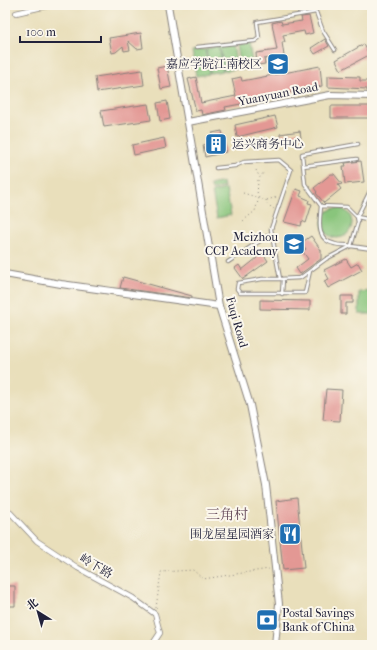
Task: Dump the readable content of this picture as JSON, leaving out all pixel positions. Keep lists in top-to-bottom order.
{
  "streets": {
    "street": ["Yuanyuan Road", "Fuqi Road", "岭下路"]
  },
  "crossings": [
    ["Yuanyuan Road", "Fuqi Road"]
  ],
  "districts": ["三角村"],
  "places": {
    "school or university": ["嘉应学院江南校区", "Meizhou CCP Academy"],
    "building": ["运兴商务中心"],
    "restaurant": ["围龙屋星园酒家"],
    "bank": ["Postal Savings Bank of China"]
  },
  "scale_bar": "100 m",
  "north": "top left"
}
